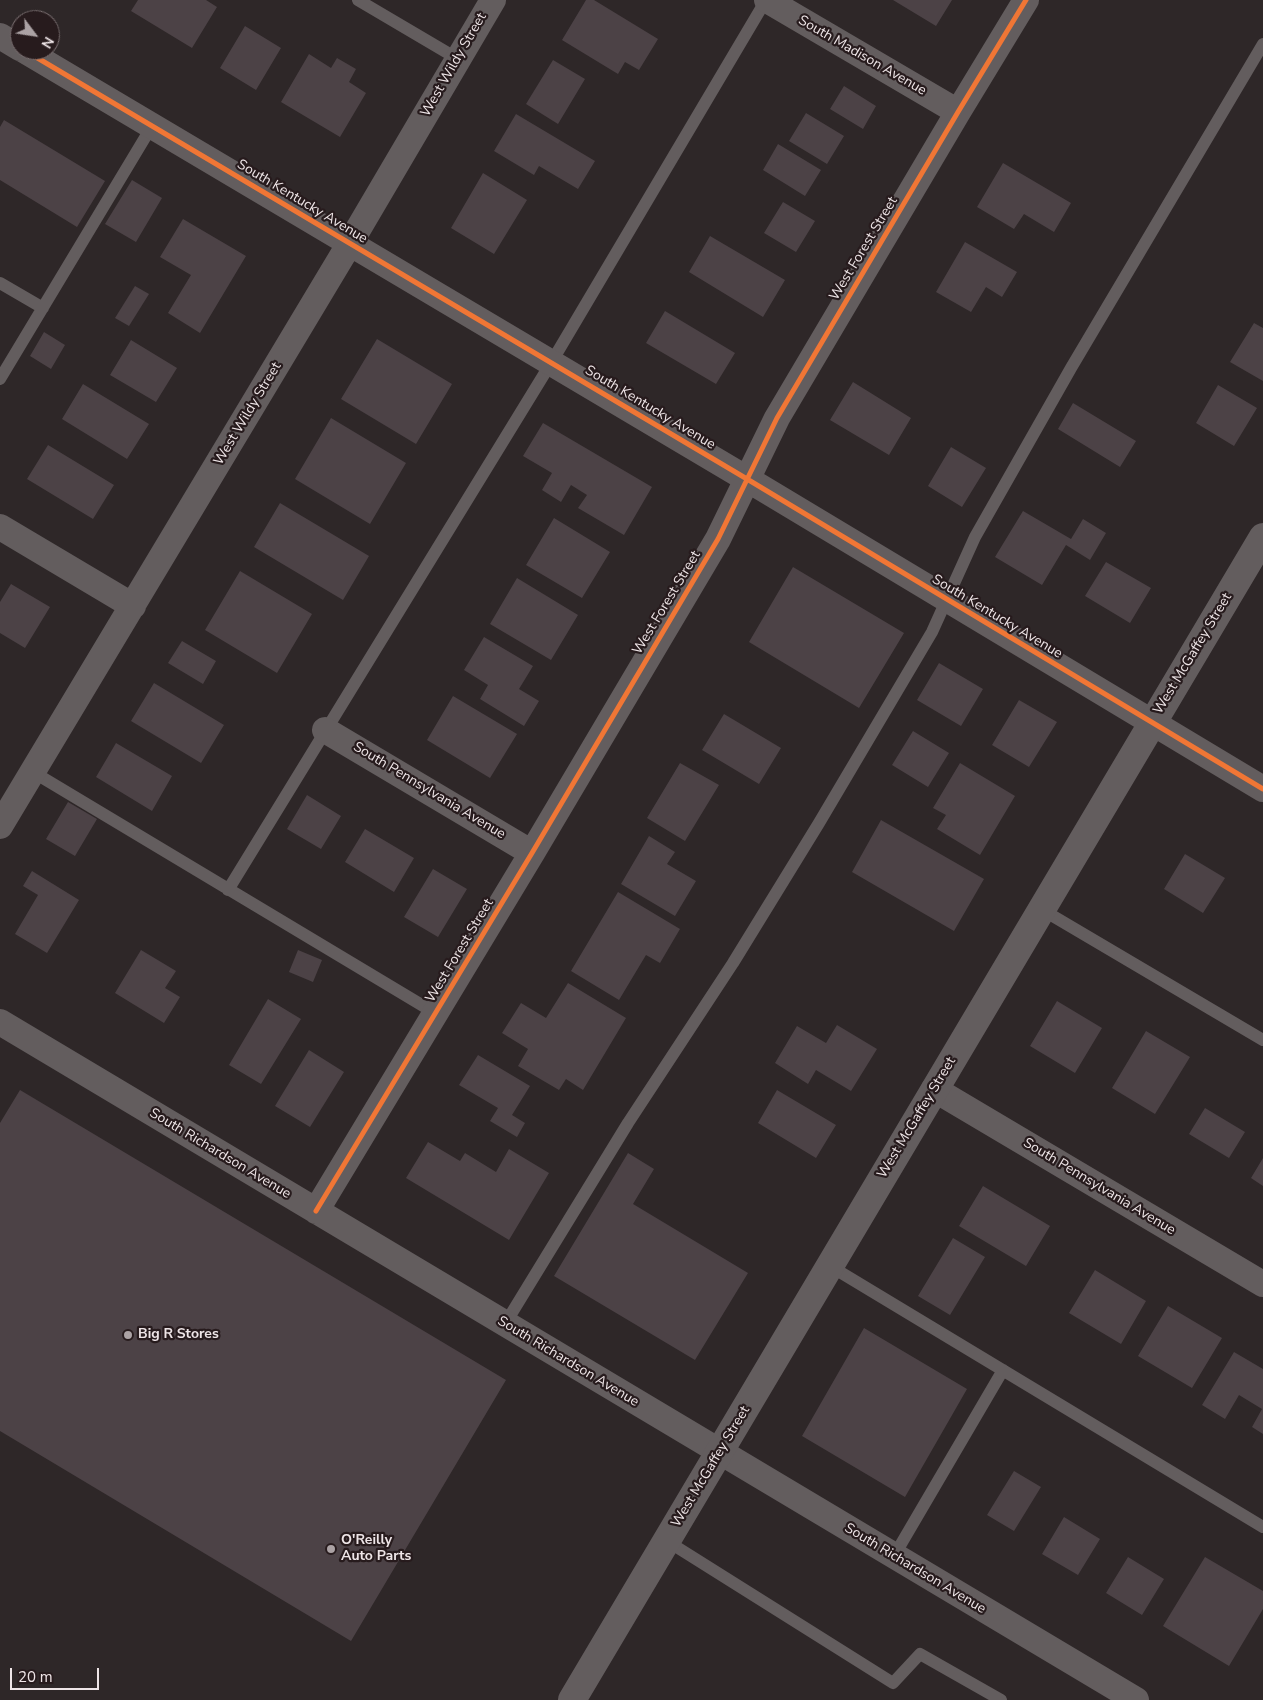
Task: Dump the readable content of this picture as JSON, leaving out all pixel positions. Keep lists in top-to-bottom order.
{
  "streets": {
    "main road": ["West McGaffey Street"],
    "street": [
      "South Madison Avenue",
      "West Wildy Street",
      "South Kentucky Avenue",
      "West Forest Street",
      "South Pennsylvania Avenue",
      "South Richardson Avenue"
    ]
  },
  "crossings": [
    ["South Madison Avenue", "West Forest Street"],
    ["West Wildy Street", "South Kentucky Avenue"],
    ["South Kentucky Avenue", "West Forest Street"],
    ["South Kentucky Avenue", "West McGaffey Street"],
    ["West Forest Street", "South Pennsylvania Avenue"],
    ["West Forest Street", "South Richardson Avenue"],
    ["West McGaffey Street", "South Pennsylvania Avenue"],
    ["West McGaffey Street", "South Richardson Avenue"]
  ],
  "places": ["Big R Stores", "O'Reilly Auto Parts"],
  "scale_bar": "20 m",
  "north": "bottom right"
}
